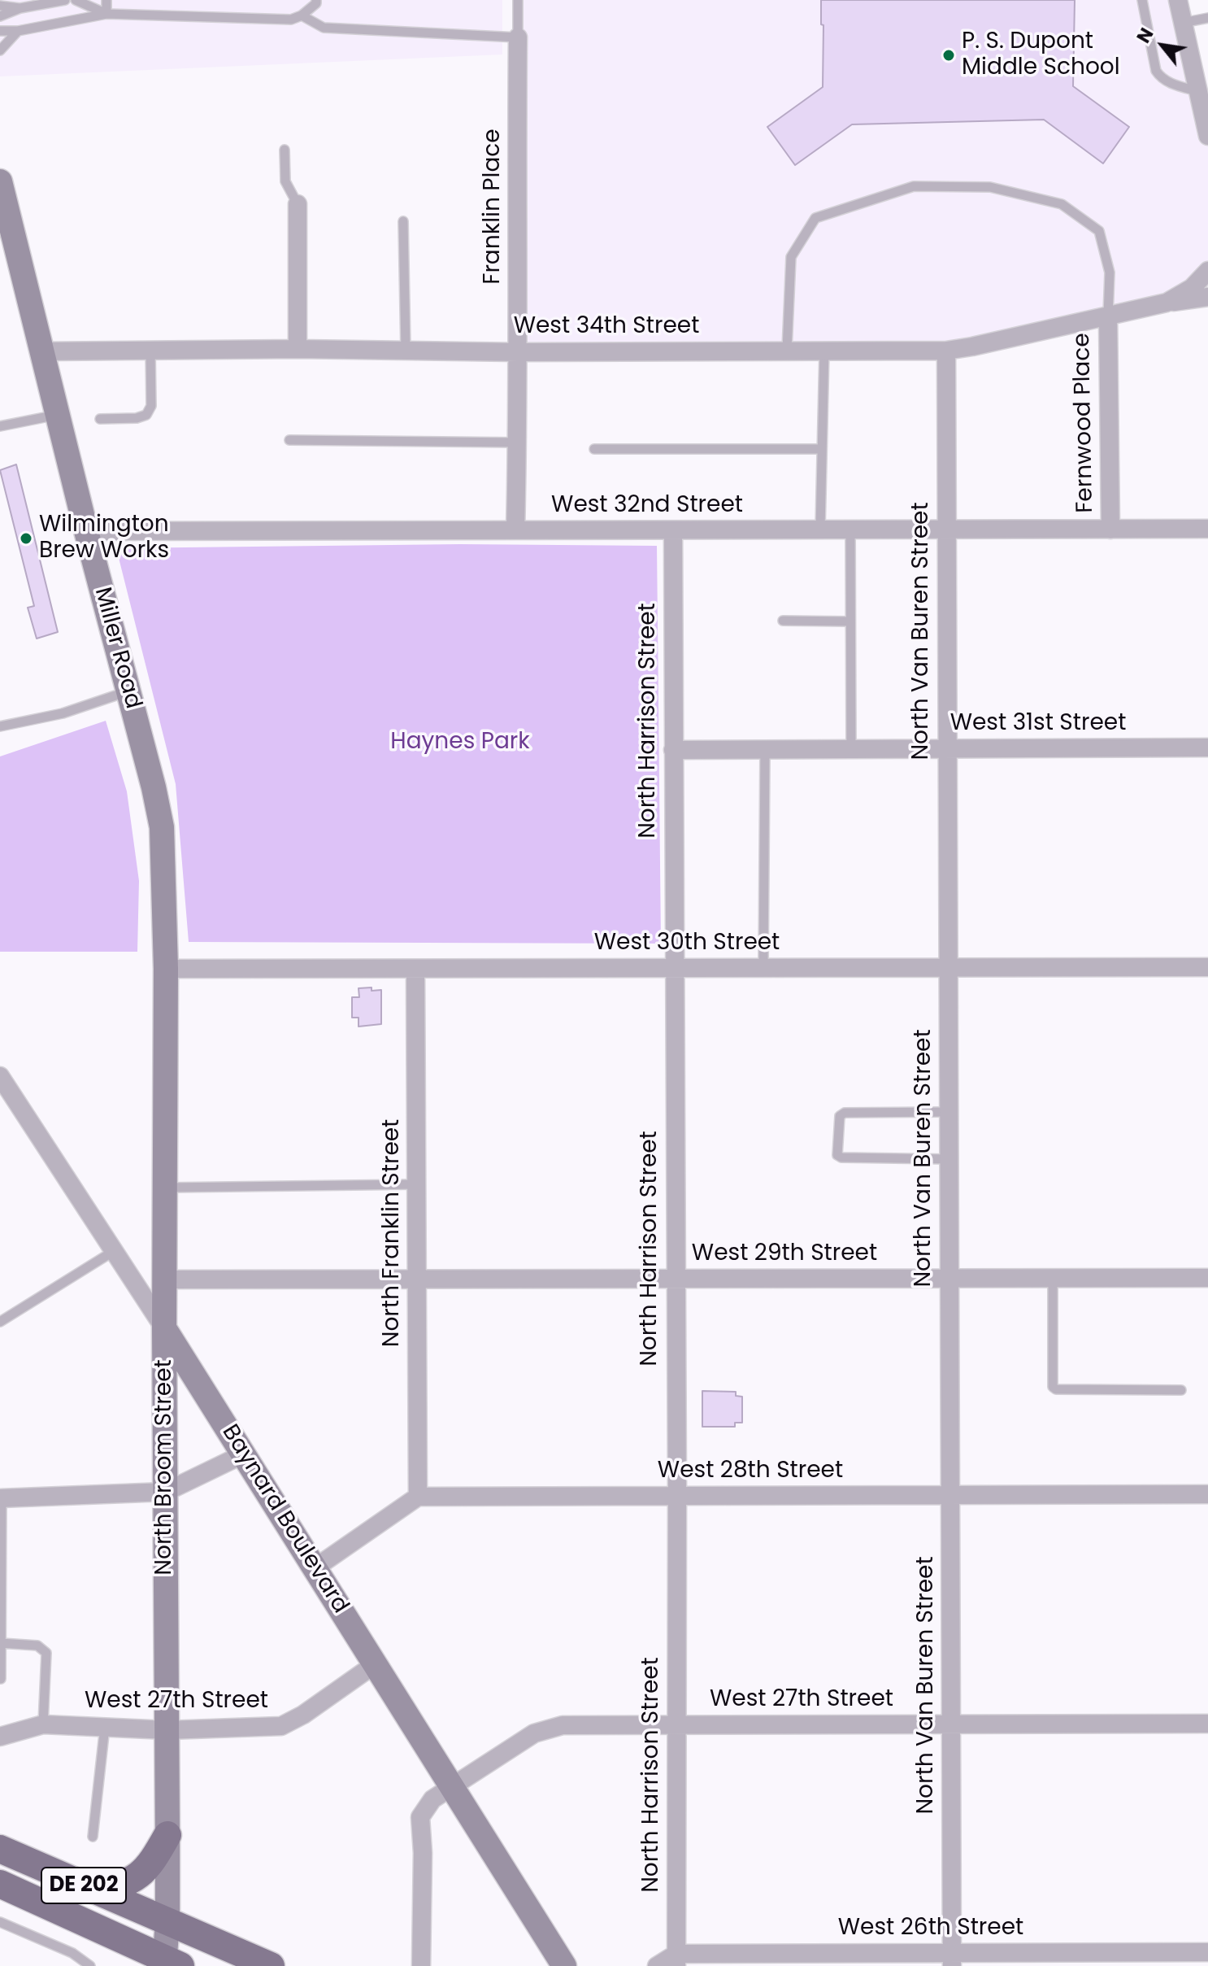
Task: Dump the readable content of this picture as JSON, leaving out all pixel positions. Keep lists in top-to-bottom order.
{
  "streets": {
    "main road": ["DE 202"],
    "street": [
      "Franklin Place",
      "West 34th Street",
      "Fernwood Place",
      "West 32nd Street",
      "North Van Buren Street",
      "Miller Road",
      "North Harrison Street",
      "West 31st Street",
      "West 30th Street",
      "North Franklin Street",
      "West 29th Street",
      "North Broom Street",
      "West 28th Street",
      "Baynard Boulevard",
      "West 27th Street",
      "West 26th Street"
    ]
  },
  "crossings": [
    ["Franklin Place", "West 34th Street"],
    ["Franklin Place", "West 32nd Street"],
    ["West 34th Street", "Fernwood Place"],
    ["West 34th Street", "North Van Buren Street"],
    ["West 34th Street", "Miller Road"],
    ["Fernwood Place", "West 32nd Street"],
    ["West 32nd Street", "North Van Buren Street"],
    ["West 32nd Street", "Miller Road"],
    ["West 32nd Street", "North Harrison Street"],
    ["North Van Buren Street", "West 31st Street"],
    ["North Van Buren Street", "West 30th Street"],
    ["North Van Buren Street", "West 29th Street"],
    ["North Van Buren Street", "West 28th Street"],
    ["North Van Buren Street", "West 27th Street"],
    ["North Van Buren Street", "West 26th Street"],
    ["Miller Road", "West 30th Street"],
    ["Miller Road", "North Broom Street"],
    ["North Harrison Street", "West 31st Street"],
    ["North Harrison Street", "West 30th Street"],
    ["North Harrison Street", "West 29th Street"],
    ["North Harrison Street", "West 28th Street"],
    ["North Harrison Street", "West 27th Street"],
    ["North Harrison Street", "West 26th Street"],
    ["West 30th Street", "North Franklin Street"],
    ["West 30th Street", "North Broom Street"],
    ["North Franklin Street", "West 29th Street"],
    ["North Franklin Street", "West 28th Street"],
    ["West 29th Street", "North Broom Street"],
    ["North Broom Street", "Baynard Boulevard"],
    ["North Broom Street", "West 27th Street"],
    ["North Broom Street", "DE 202"],
    ["Baynard Boulevard", "West 27th Street"]
  ],
  "parks": ["Haynes Park"],
  "places": ["P. S. Dupont Middle School", "Wilmington Brew Works"],
  "north": "top left"
}
